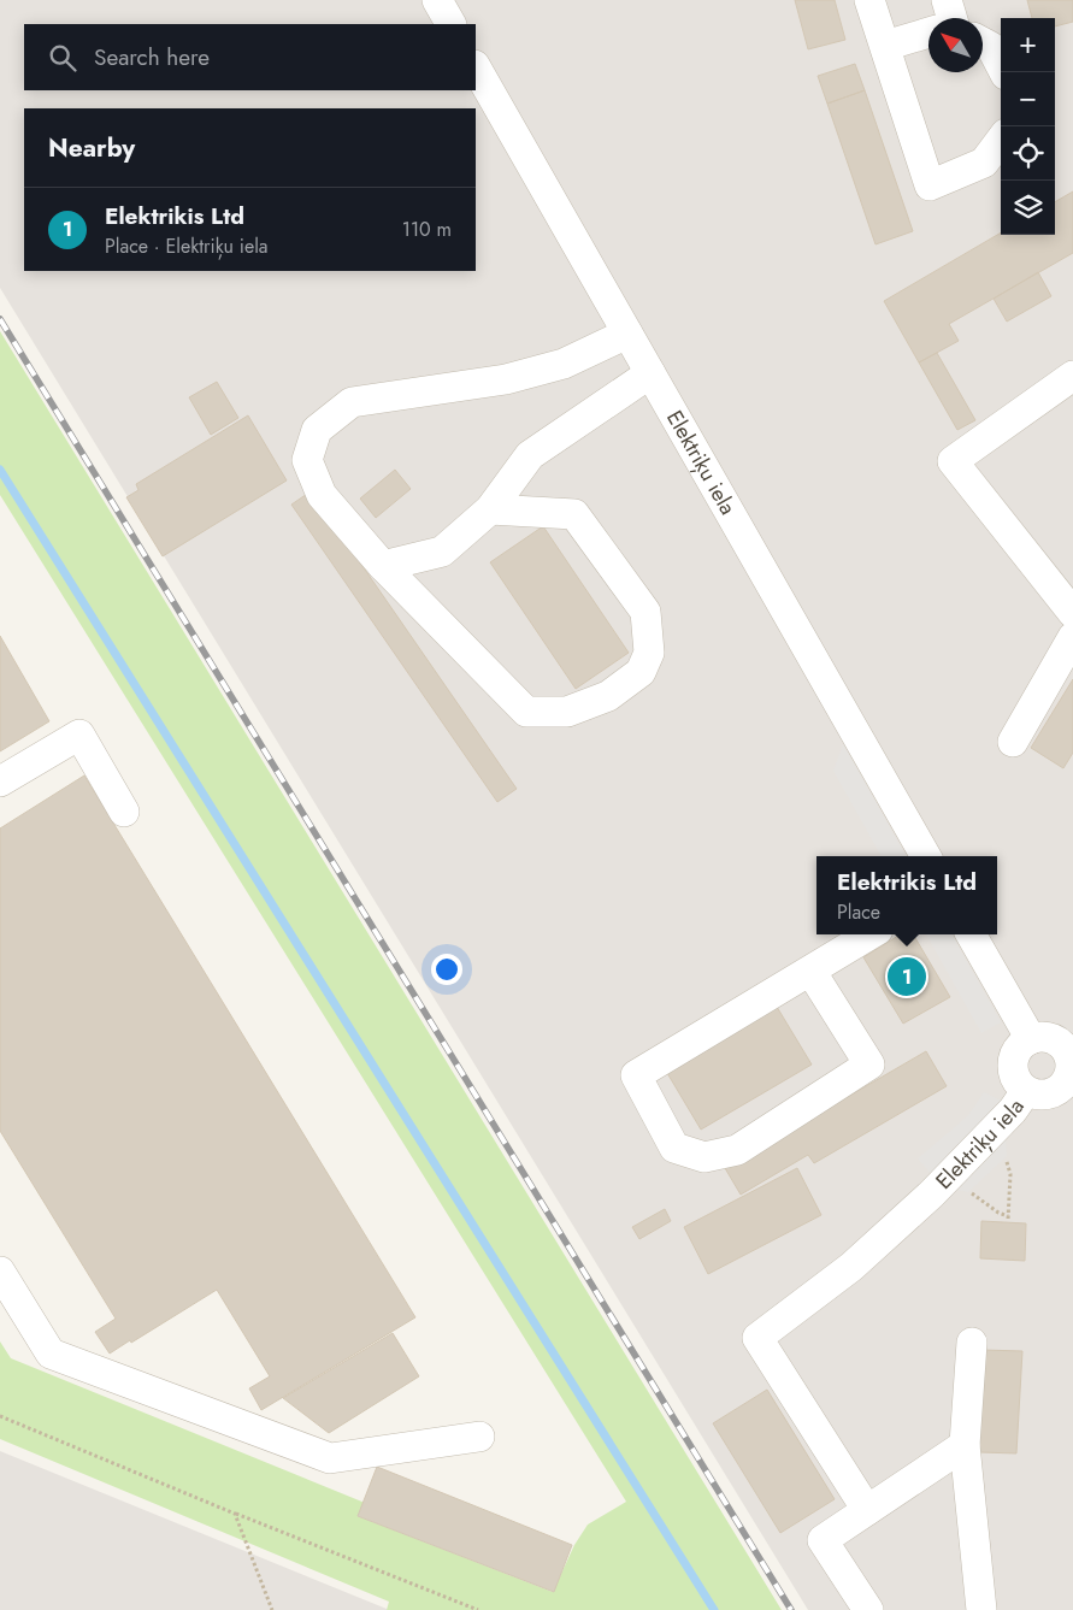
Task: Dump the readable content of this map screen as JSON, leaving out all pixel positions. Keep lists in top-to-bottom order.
{
  "streets": {
    "street": ["Elektriķu iela"]
  },
  "north": "top left",
  "page": {
    "map_buttons": ["+", "−"],
    "search": "Search here",
    "heading": "Nearby",
    "list": [
      {
        "mark": "1",
        "name": "Elektrikis Ltd",
        "note": "Place · Elektriķu iela",
        "value": "110 m"
      }
    ],
    "popup": ["Elektrikis Ltd", "Place"],
    "pins": "1"
  }
}
